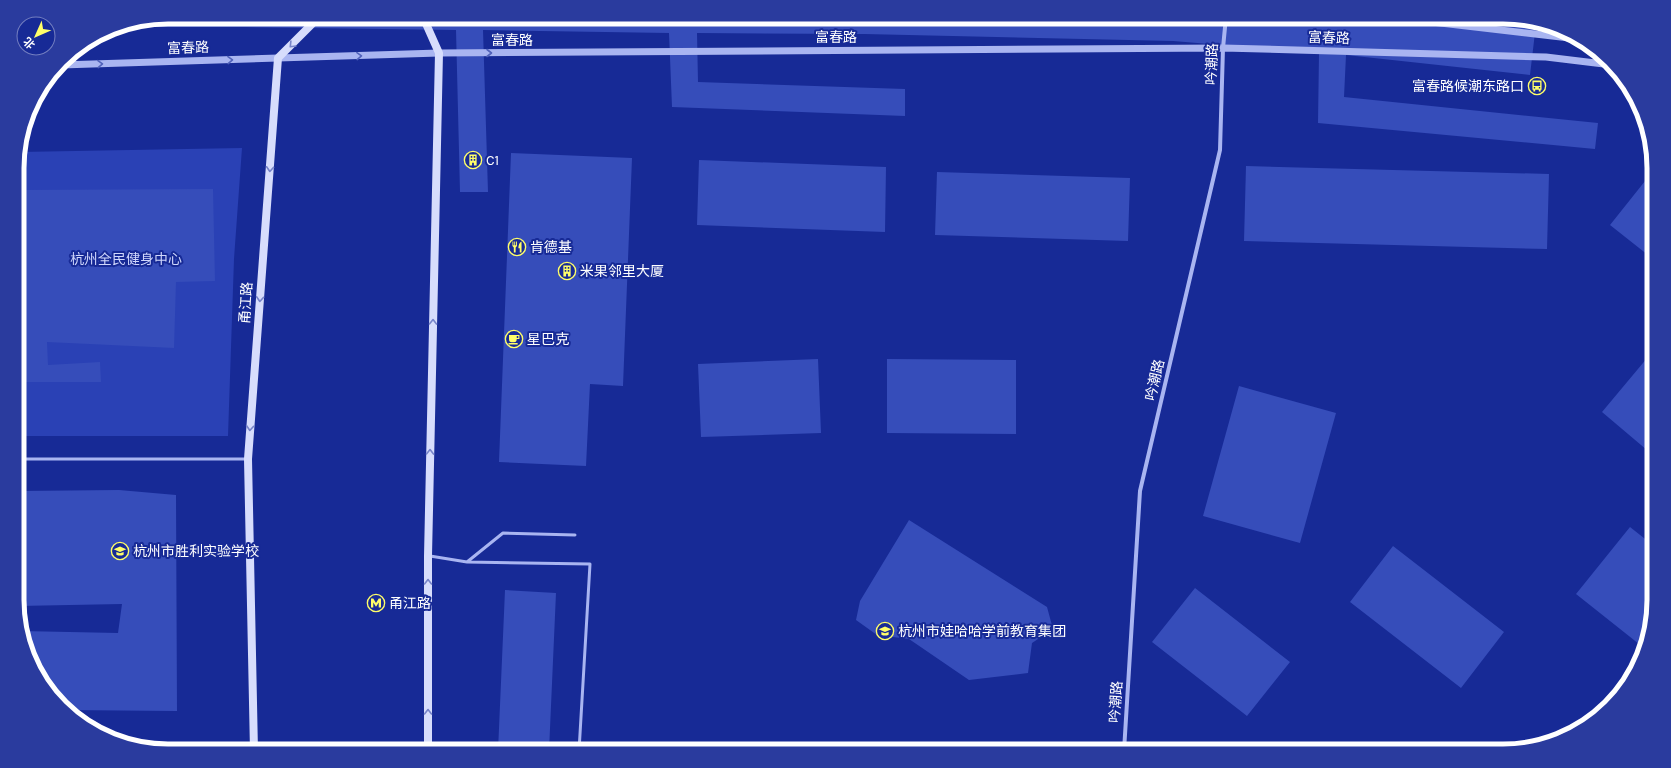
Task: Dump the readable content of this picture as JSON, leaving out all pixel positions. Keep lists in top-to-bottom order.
{
  "streets": {
    "main road": ["甬江路"],
    "street": ["富春路", "吟潮路"]
  },
  "crossings": [
    ["富春路", "吟潮路"],
    ["富春路", "甬江路"]
  ],
  "one_way": ["富春路", "甬江路"],
  "parks": ["杭州全民健身中心"],
  "places": {
    "bus stop": ["富春路候潮东路口"],
    "building": ["C1", "米果邻里大厦"],
    "restaurant": ["肯德基"],
    "cafe": ["星巴克"],
    "school or university": ["杭州市胜利实验学校", "杭州市娃哈哈学前教育集团"],
    "metro station": ["甬江路"]
  },
  "north": "bottom left"
}
